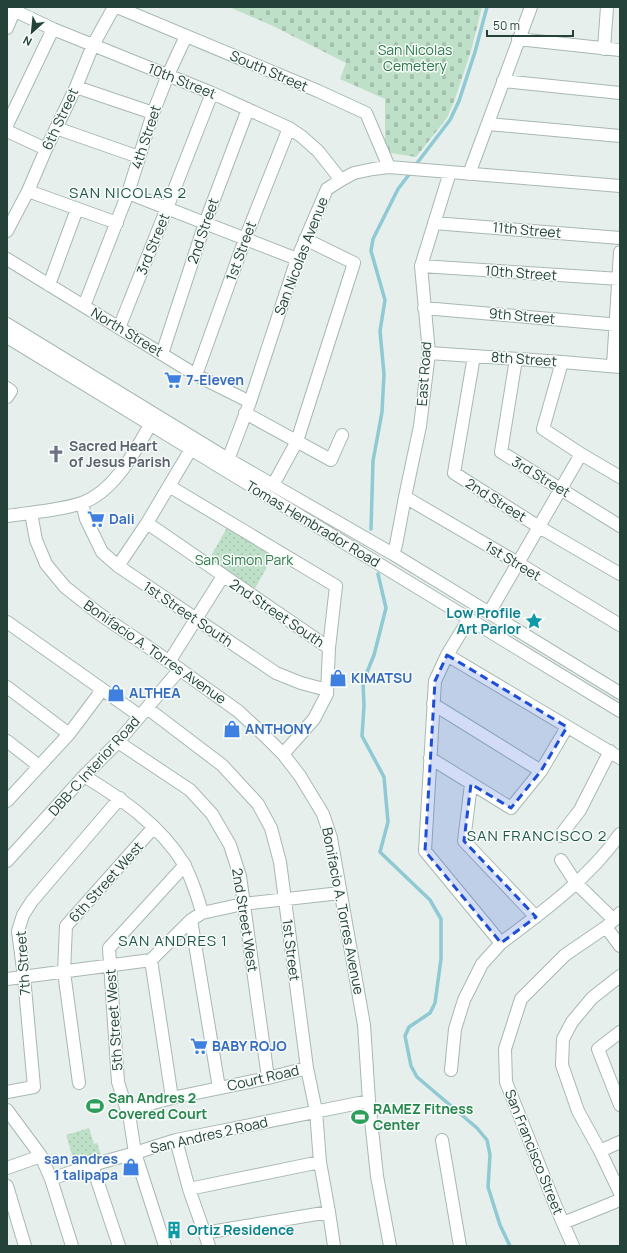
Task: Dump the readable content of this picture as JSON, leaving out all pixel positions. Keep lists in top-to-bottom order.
{
  "streets": {
    "street": [
      "South Street",
      "10th Street",
      "6th Street",
      "4th Street",
      "11th Street",
      "2nd Street",
      "3rd Street",
      "1st Street",
      "San Nicolas Avenue",
      "9th Street",
      "North Street",
      "8th Street",
      "East Road",
      "Tomas Hembrador Road",
      "2nd Street South",
      "1st Street South",
      "Bonifacio A. Torres Avenue",
      "DBB-C Interior Road",
      "6th Street West",
      "2nd Street West",
      "7th Street",
      "5th Street West",
      "Court Road",
      "San Andres 2 Road",
      "San Francisco Street"
    ]
  },
  "crossings": [
    ["South Street", "4th Street"],
    ["South Street", "San Nicolas Avenue"],
    ["10th Street", "6th Street"],
    ["10th Street", "4th Street"],
    ["10th Street", "2nd Street"],
    ["10th Street", "3rd Street"],
    ["10th Street", "1st Street"],
    ["10th Street", "San Nicolas Avenue"],
    ["10th Street", "East Road"],
    ["4th Street", "North Street"],
    ["11th Street", "East Road"],
    ["2nd Street", "North Street"],
    ["2nd Street", "8th Street"],
    ["3rd Street", "North Street"],
    ["3rd Street", "8th Street"],
    ["1st Street", "North Street"],
    ["1st Street", "East Road"],
    ["1st Street", "DBB-C Interior Road"],
    ["1st Street", "Court Road"],
    ["1st Street", "San Andres 2 Road"],
    ["San Nicolas Avenue", "North Street"],
    ["San Nicolas Avenue", "East Road"],
    ["San Nicolas Avenue", "Tomas Hembrador Road"],
    ["9th Street", "East Road"],
    ["8th Street", "East Road"],
    ["East Road", "Tomas Hembrador Road"],
    ["Bonifacio A. Torres Avenue", "DBB-C Interior Road"],
    ["Bonifacio A. Torres Avenue", "San Andres 2 Road"],
    ["DBB-C Interior Road", "2nd Street West"],
    ["2nd Street West", "Court Road"],
    ["5th Street West", "Court Road"],
    ["5th Street West", "San Andres 2 Road"]
  ],
  "districts": ["SAN NICOLAS 2", "SAN FRANCISCO 2", "SAN ANDRES 1"],
  "parks": ["San Nicolas Cemetery", "San Simon Park"],
  "places": {
    "supermarket": ["7-Eleven", "Dali", "BABY ROJO"],
    "church": ["Sacred Heart of Jesus Parish"],
    "place": ["Low Profile Art Parlor"],
    "shop": [
      "KIMATSU",
      "ALTHEA",
      "ANTHONY",
      "san andres 1 talipapa"
    ],
    "sports": ["San Andres 2 Covered Court", "RAMEZ Fitness Center"],
    "building": ["Ortiz Residence"]
  },
  "scale_bar": "50 m",
  "north": "bottom left"
}
